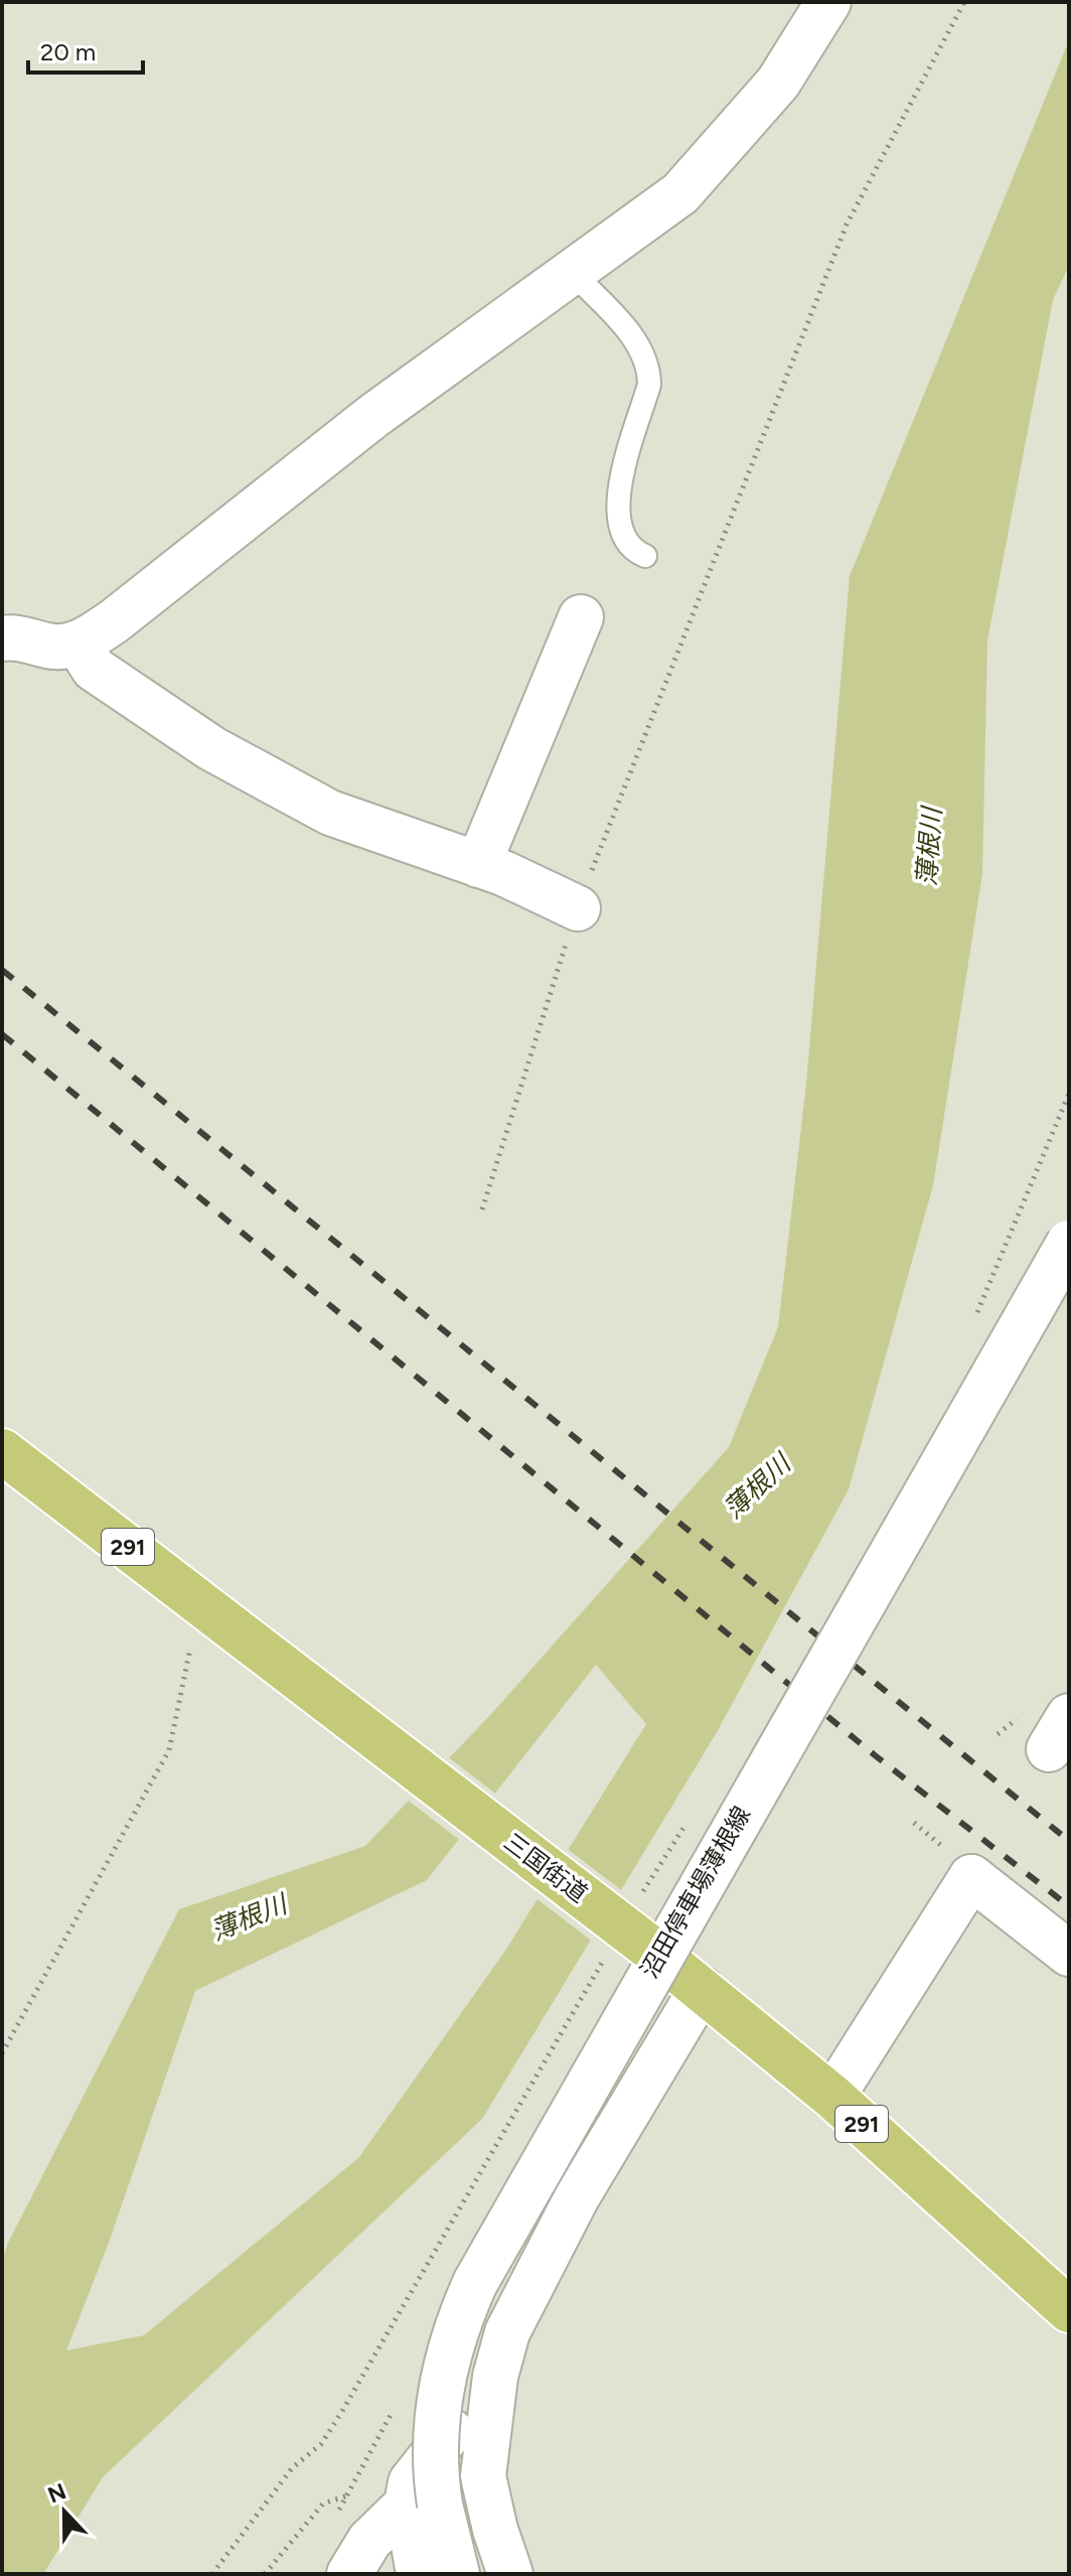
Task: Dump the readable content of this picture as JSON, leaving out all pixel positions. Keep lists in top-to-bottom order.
{
  "streets": {
    "highway": ["291", "三国街道"],
    "street": ["沼田停車場薄根線"]
  },
  "water": ["薄根川"],
  "scale_bar": "20 m",
  "north": "top"
}
